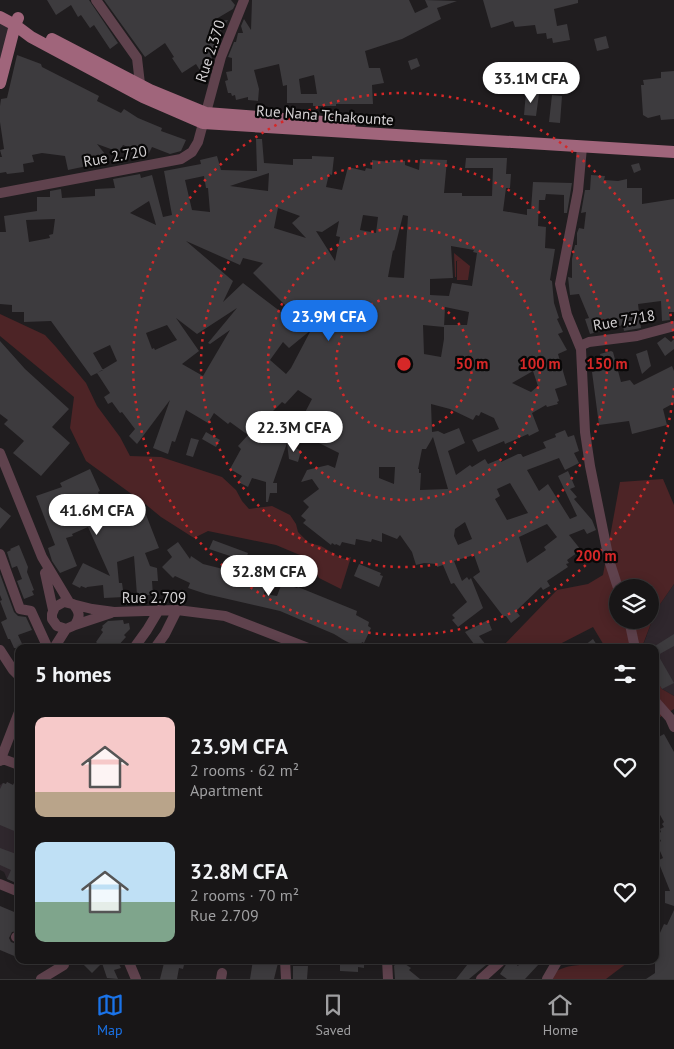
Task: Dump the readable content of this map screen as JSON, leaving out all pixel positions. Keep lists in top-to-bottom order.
{
  "streets": {
    "main road": ["Rue Nana Tchakounte"],
    "street": [
      "Rue 2.370",
      "Rue 2.720",
      "Rue 7.718",
      "Rue 2.709"
    ]
  },
  "crossings": [
    ["Rue 2.370", "Rue Nana Tchakounte"],
    ["Rue 2.370", "Rue 2.720"],
    ["Rue Nana Tchakounte", "Rue 2.720"]
  ],
  "page": {
    "price": [
      "33.1M CFA",
      "23.9M CFA",
      "22.3M CFA",
      "41.6M CFA",
      "32.8M CFA"
    ],
    "heading": "5 homes",
    "list": [
      {
        "name": "23.9M CFA",
        "note": "2 rooms · 62 m² · Apartment"
      },
      {
        "name": "32.8M CFA",
        "note": "2 rooms · 70 m² · Rue 2.709"
      }
    ],
    "tabs": ["Map", "Saved", "Home"]
  },
  "rings": [
    "50 m",
    "100 m",
    "150 m",
    "200 m"
  ]
}
